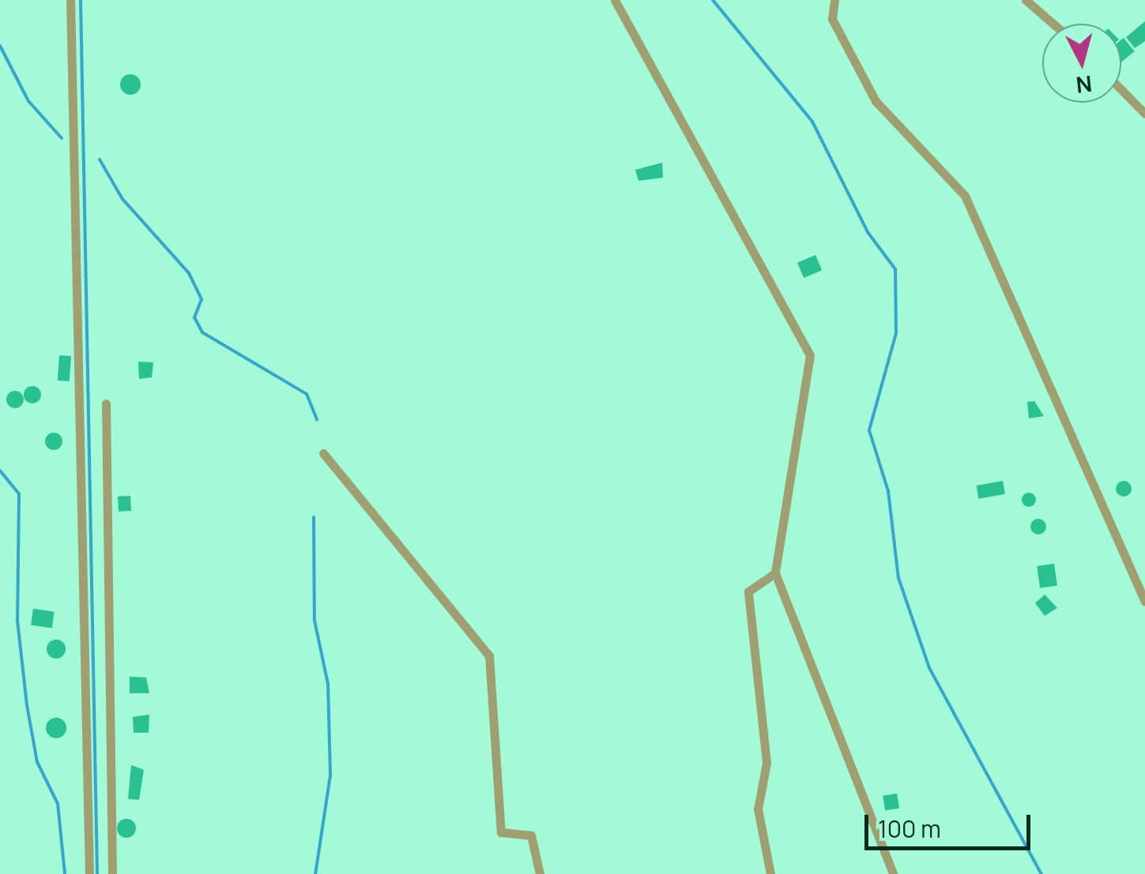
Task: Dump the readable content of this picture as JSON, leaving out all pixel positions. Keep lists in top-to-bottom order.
{
  "scale_bar": "100 m",
  "north": "bottom"
}
